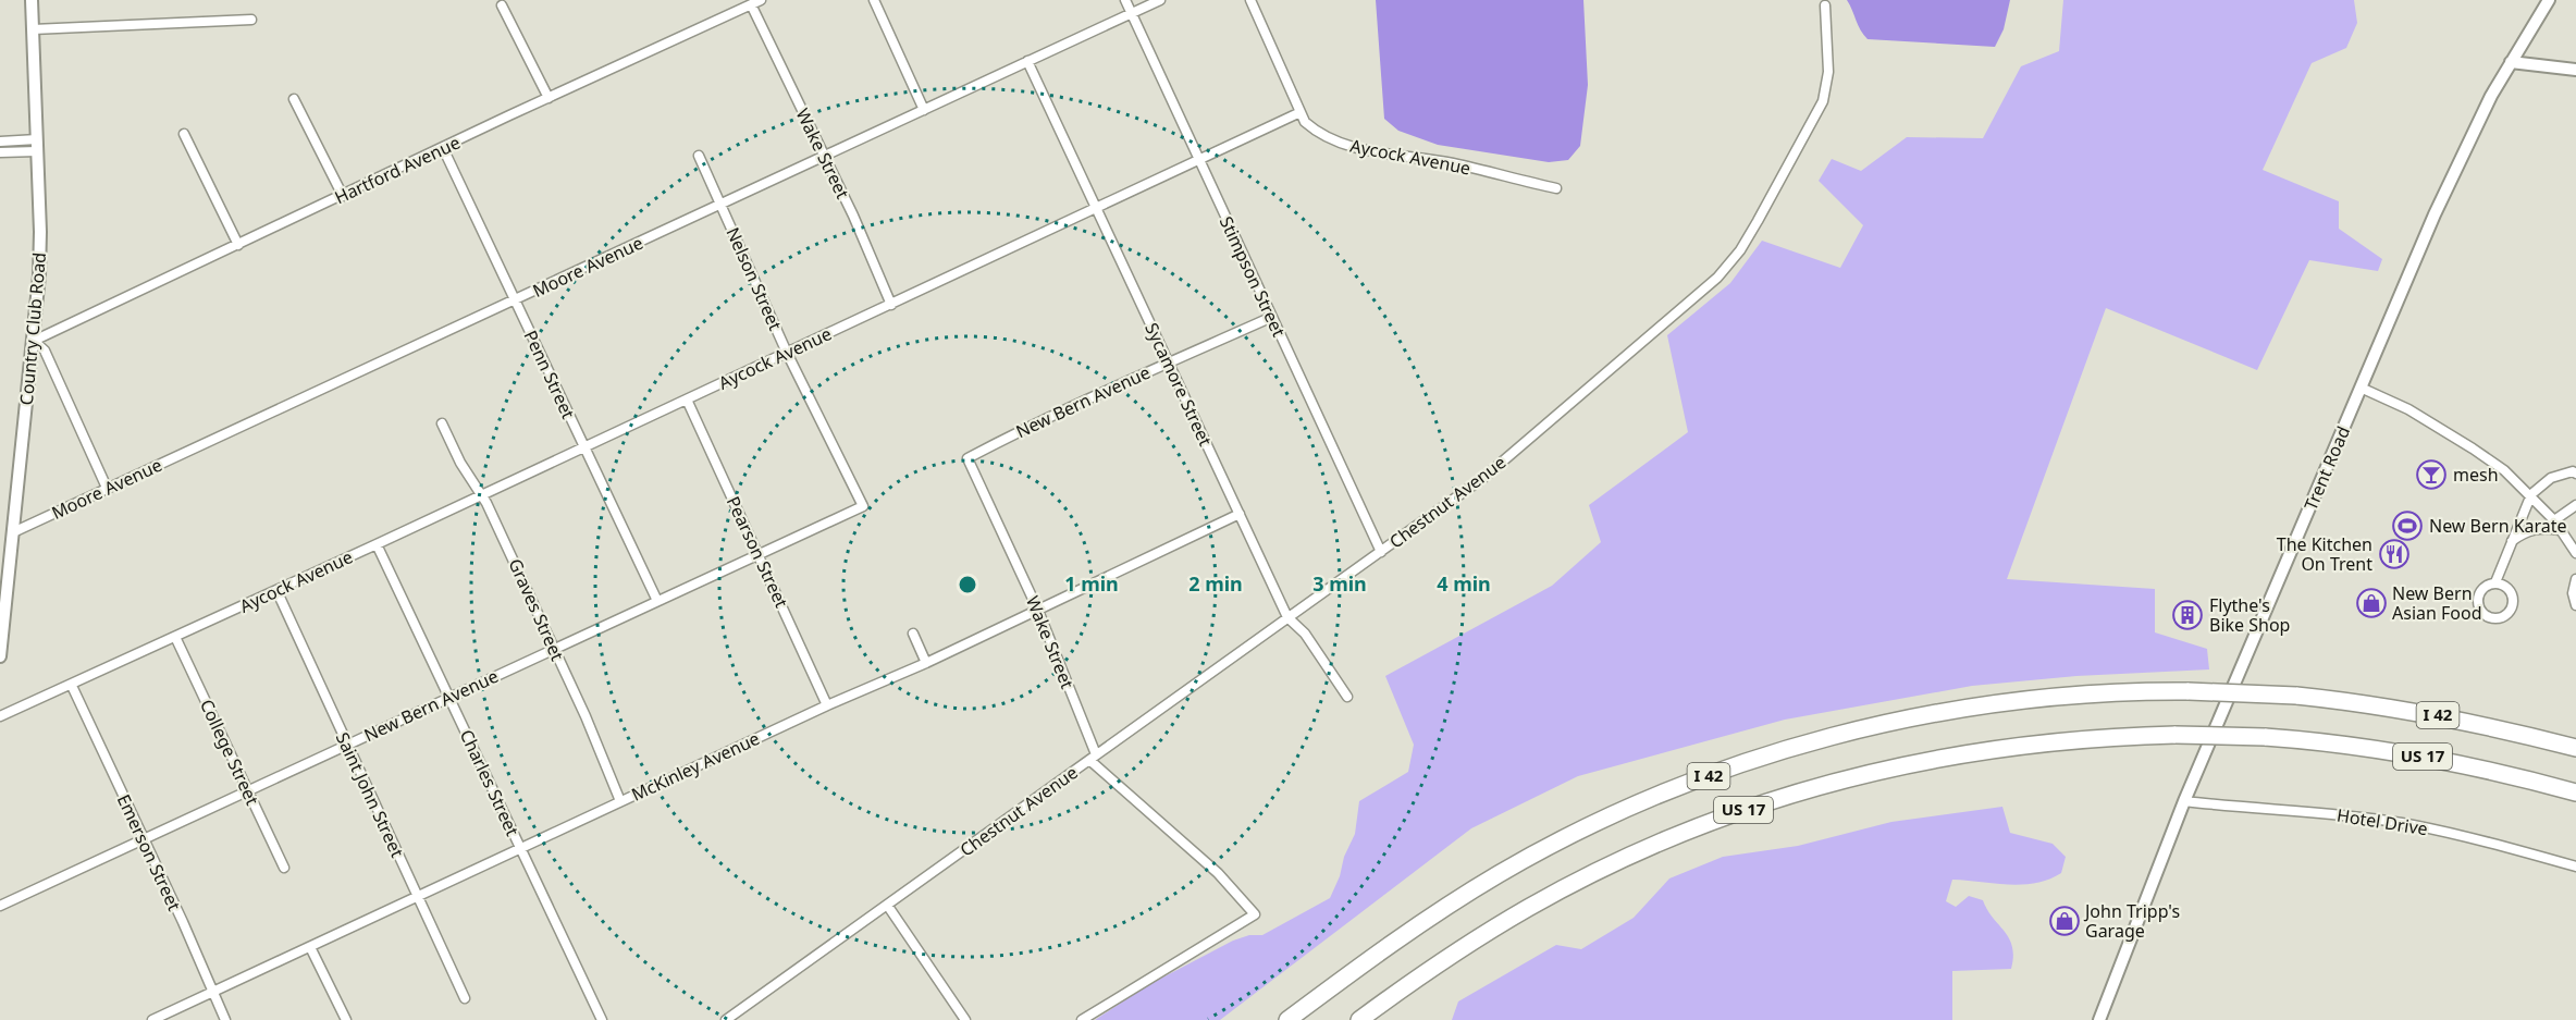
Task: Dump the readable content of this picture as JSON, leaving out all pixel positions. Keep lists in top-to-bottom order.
{
  "streets": {
    "highway": ["I 42", "US 17"],
    "street": [
      "Wake Street",
      "Aycock Avenue",
      "Hartford Avenue",
      "Moore Avenue",
      "Stimpson Street",
      "Nelson Street",
      "Country Club Road",
      "Penn Street",
      "Sycamore Street",
      "New Bern Avenue",
      "Trent Road",
      "Chestnut Avenue",
      "Pearson Street",
      "Graves Street",
      "College Street",
      "McKinley Avenue",
      "Charles Street",
      "Saint John Street",
      "Hotel Drive",
      "Emerson Street"
    ]
  },
  "crossings": [
    ["Wake Street", "Aycock Avenue"],
    ["Wake Street", "Hartford Avenue"],
    ["Wake Street", "Moore Avenue"],
    ["Wake Street", "New Bern Avenue"],
    ["Wake Street", "Chestnut Avenue"],
    ["Wake Street", "McKinley Avenue"],
    ["Aycock Avenue", "Stimpson Street"],
    ["Aycock Avenue", "Nelson Street"],
    ["Aycock Avenue", "Penn Street"],
    ["Aycock Avenue", "Sycamore Street"],
    ["Aycock Avenue", "Pearson Street"],
    ["Aycock Avenue", "Graves Street"],
    ["Aycock Avenue", "College Street"],
    ["Aycock Avenue", "Charles Street"],
    ["Aycock Avenue", "Saint John Street"],
    ["Aycock Avenue", "Emerson Street"],
    ["Hartford Avenue", "Country Club Road"],
    ["Hartford Avenue", "Penn Street"],
    ["Moore Avenue", "Stimpson Street"],
    ["Moore Avenue", "Nelson Street"],
    ["Moore Avenue", "Country Club Road"],
    ["Moore Avenue", "Penn Street"],
    ["Moore Avenue", "Sycamore Street"],
    ["Stimpson Street", "New Bern Avenue"],
    ["Stimpson Street", "Chestnut Avenue"],
    ["Nelson Street", "New Bern Avenue"],
    ["Penn Street", "New Bern Avenue"],
    ["Sycamore Street", "New Bern Avenue"],
    ["Sycamore Street", "Chestnut Avenue"],
    ["Sycamore Street", "McKinley Avenue"],
    ["New Bern Avenue", "Pearson Street"],
    ["New Bern Avenue", "Graves Street"],
    ["New Bern Avenue", "College Street"],
    ["New Bern Avenue", "Charles Street"],
    ["New Bern Avenue", "Saint John Street"],
    ["New Bern Avenue", "Emerson Street"],
    ["Trent Road", "Hotel Drive"],
    ["Pearson Street", "McKinley Avenue"],
    ["Graves Street", "McKinley Avenue"],
    ["McKinley Avenue", "Charles Street"],
    ["McKinley Avenue", "Saint John Street"],
    ["McKinley Avenue", "Emerson Street"]
  ],
  "places": {
    "bar": ["mesh"],
    "sports": ["New Bern Karate"],
    "restaurant": ["The Kitchen On Trent"],
    "shop": ["New Bern Asian Food", "John Tripp's Garage"],
    "building": ["Flythe's Bike Shop"]
  },
  "rings": [
    "1 min",
    "2 min",
    "3 min",
    "4 min"
  ]
}
